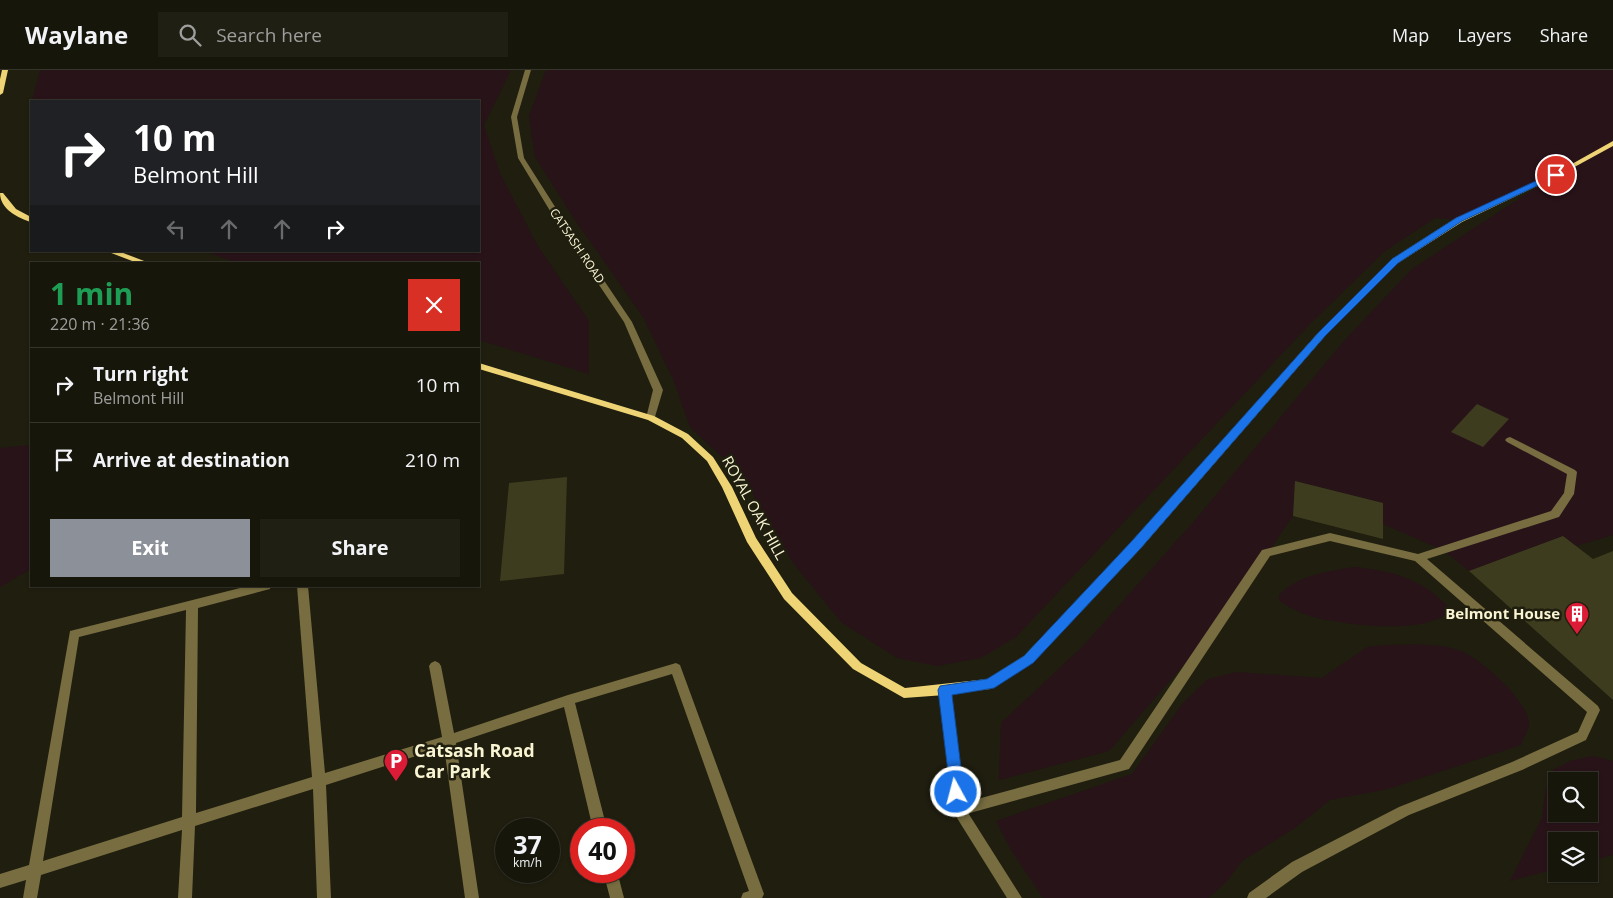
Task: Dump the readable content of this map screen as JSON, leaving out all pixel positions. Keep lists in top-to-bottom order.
{
  "streets": {
    "main road": ["ROYAL OAK HILL"],
    "street": ["CATSASH ROAD"]
  },
  "crossings": [
    ["CATSASH ROAD", "ROYAL OAK HILL"]
  ],
  "places": {
    "building": ["Belmont House"],
    "parking": ["Catsash Road Car Park"]
  },
  "page": {
    "header": "Waylane",
    "search": "Search here",
    "nav": ["Map", "Layers", "Share"],
    "turn": ["10 m", "Belmont Hill"],
    "heading": ["1 min", "220 m · 21:36"],
    "list": [
      {
        "name": "Turn right",
        "note": "Belmont Hill",
        "value": "10 m"
      },
      {
        "name": "Arrive at destination",
        "value": "210 m"
      }
    ],
    "buttons": ["Exit", "Share"],
    "speed": "37 km/h",
    "limit": "40"
  }
}
